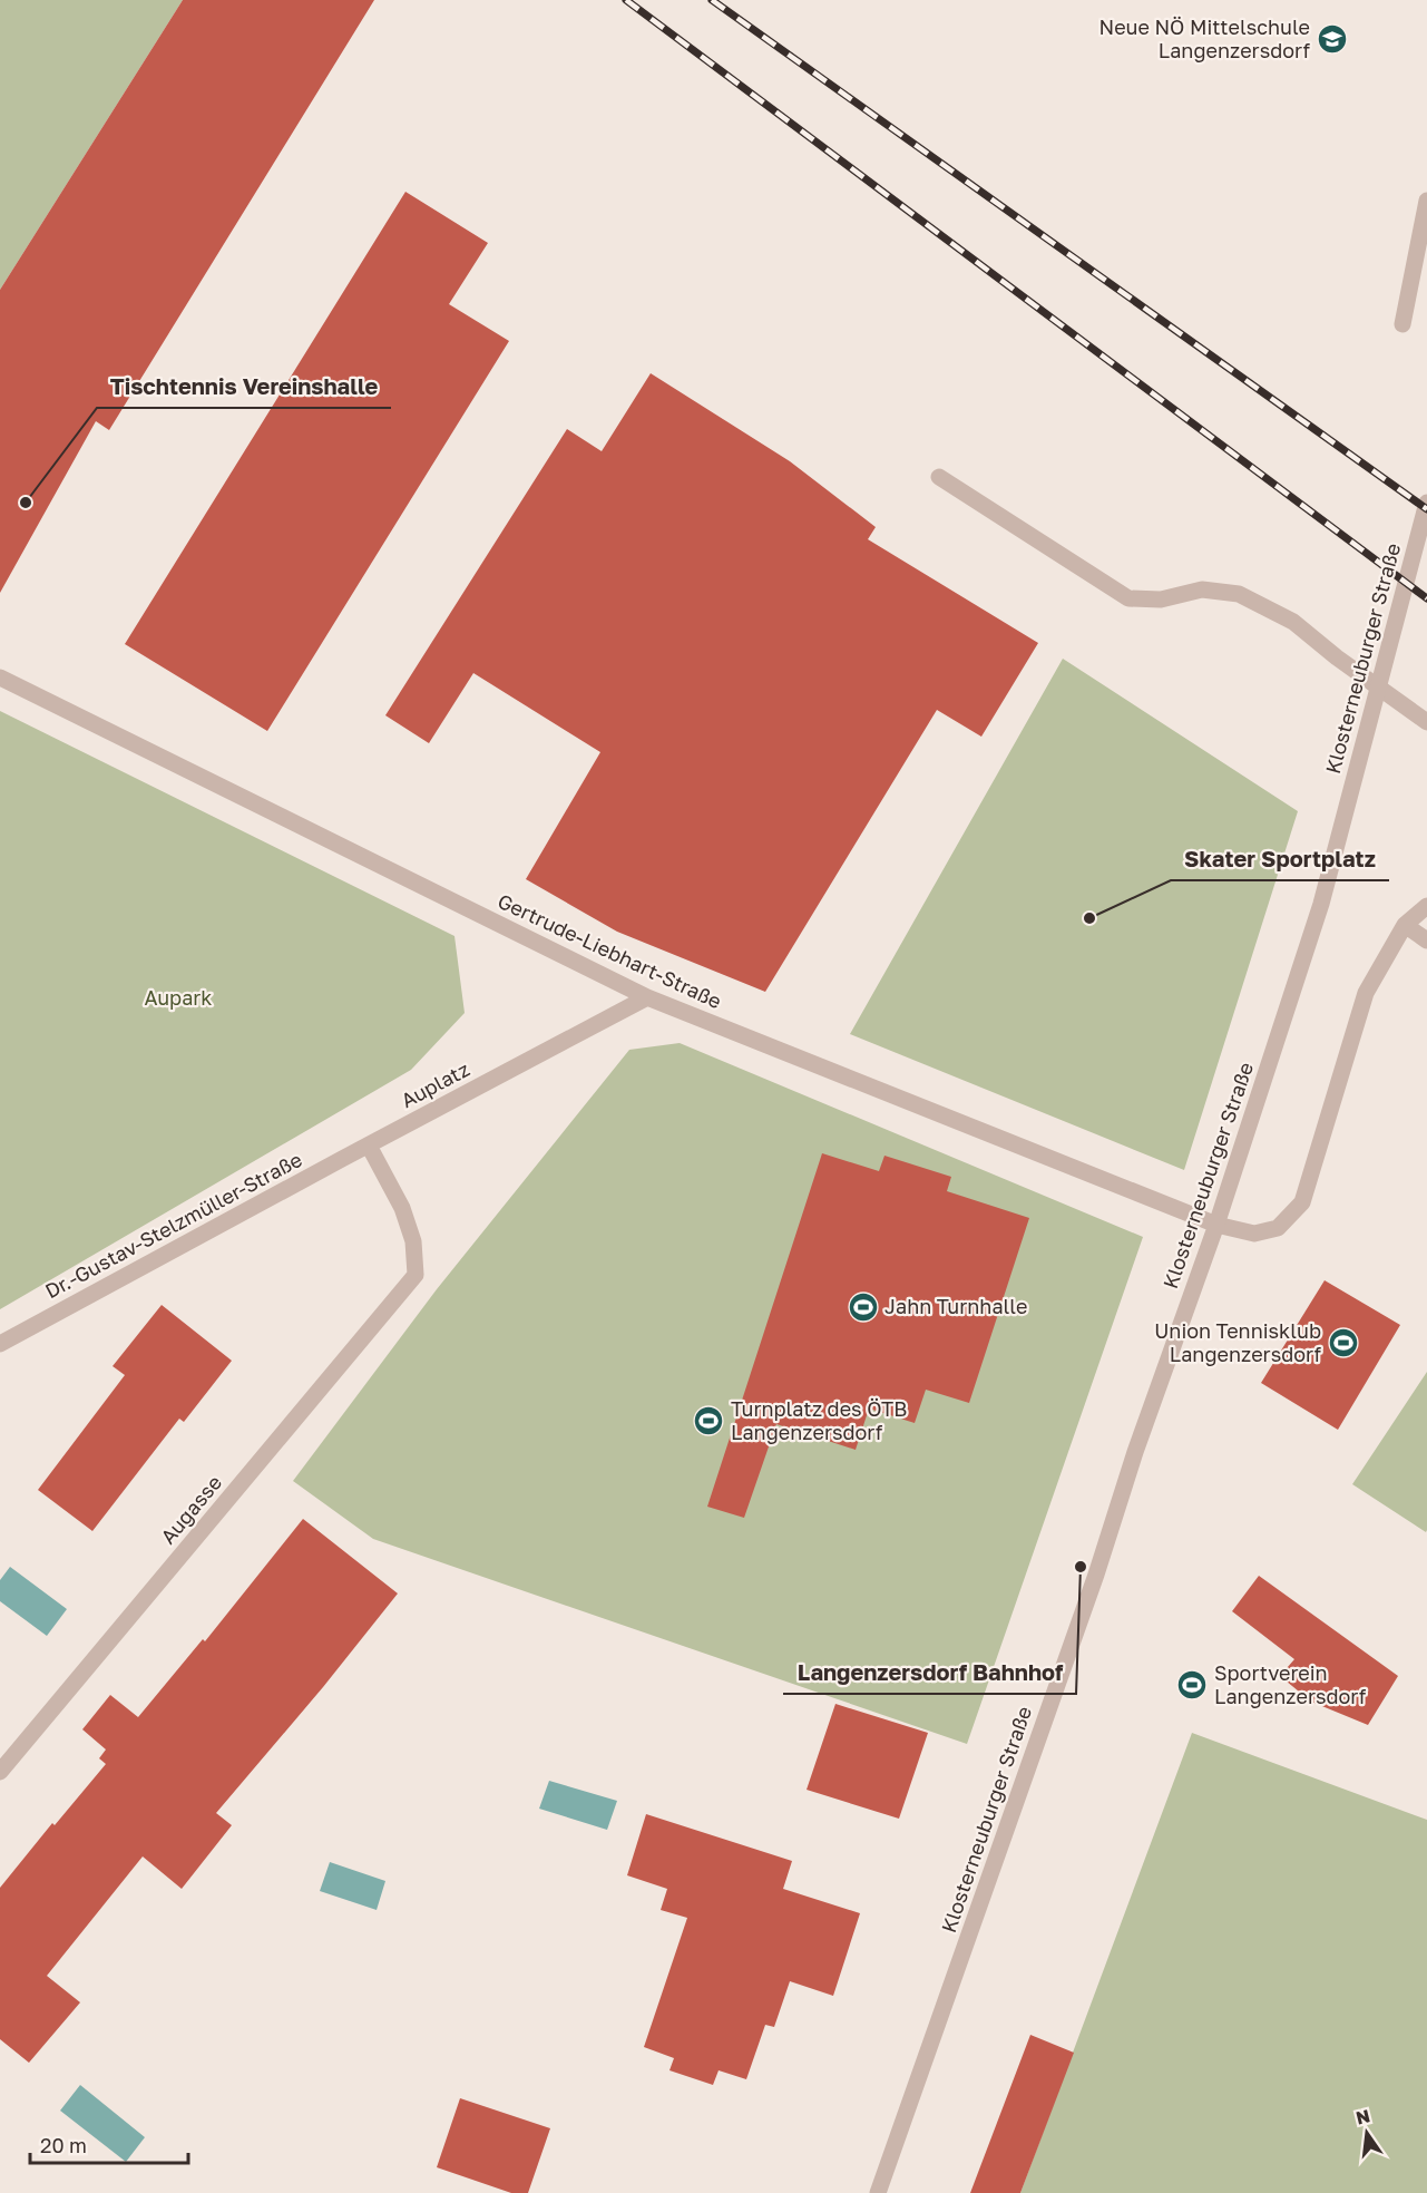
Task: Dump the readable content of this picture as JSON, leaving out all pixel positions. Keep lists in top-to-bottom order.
{
  "streets": {
    "street": [
      "Klosterneuburger Straße",
      "Gertrude-Liebhart-Straße",
      "Auplatz",
      "Dr.-Gustav-Stelzmüller-Straße",
      "Augasse"
    ]
  },
  "crossings": [
    ["Klosterneuburger Straße", "Gertrude-Liebhart-Straße"],
    ["Gertrude-Liebhart-Straße", "Auplatz"],
    ["Auplatz", "Dr.-Gustav-Stelzmüller-Straße"],
    ["Auplatz", "Augasse"],
    ["Dr.-Gustav-Stelzmüller-Straße", "Augasse"]
  ],
  "parks": ["Aupark"],
  "places": {
    "school or university": ["Neue NÖ Mittelschule Langenzersdorf"],
    "other": ["Tischtennis Vereinshalle", "Skater Sportplatz", "Langenzersdorf Bahnhof"],
    "sports": [
      "Jahn Turnhalle",
      "Union Tennisklub Langenzersdorf",
      "Turnplatz des ÖTB Langenzersdorf",
      "Sportverein Langenzersdorf"
    ]
  },
  "scale_bar": "20 m",
  "north": "top"
}
